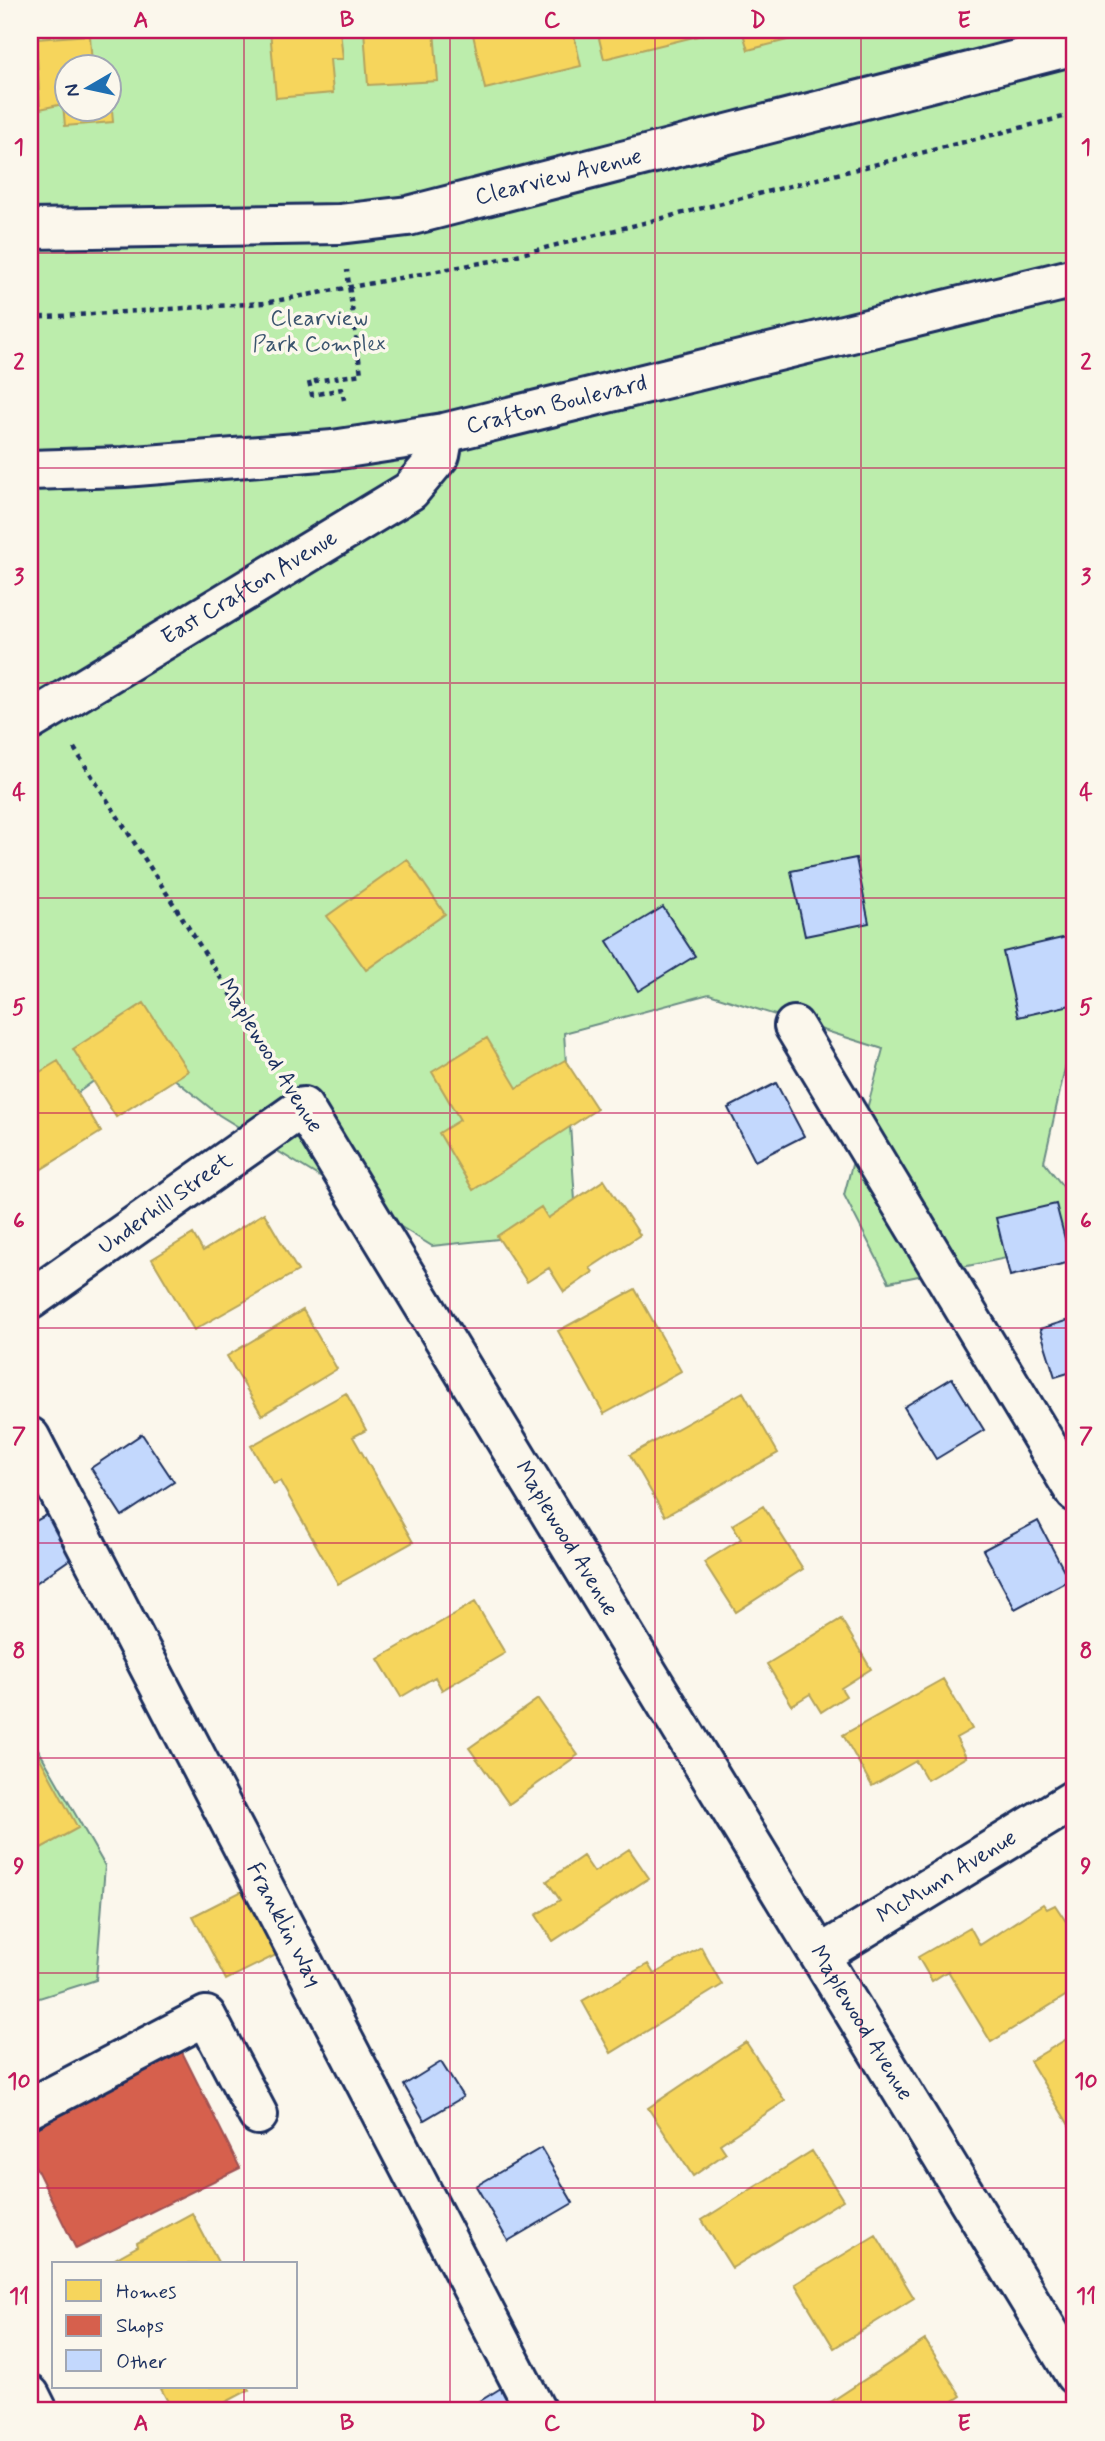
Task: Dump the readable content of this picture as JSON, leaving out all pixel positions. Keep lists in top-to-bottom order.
{
  "streets": {
    "street": [
      "Clearview Avenue",
      "Crafton Boulevard",
      "East Crafton Avenue",
      "Maplewood Avenue",
      "Underhill Street",
      "McMunn Avenue",
      "Franklin Way"
    ]
  },
  "crossings": [
    ["Crafton Boulevard", "East Crafton Avenue"],
    ["East Crafton Avenue", "Maplewood Avenue"],
    ["Maplewood Avenue", "Underhill Street"],
    ["Maplewood Avenue", "McMunn Avenue"]
  ],
  "parks": ["Clearview Park Complex"],
  "legend": ["Homes", "Shops", "Other"],
  "north": "left",
  "grid": {
    "columns": [
      "A",
      "B",
      "C",
      "D",
      "E"
    ],
    "rows": [
      "1",
      "2",
      "3",
      "4",
      "5",
      "6",
      "7",
      "8",
      "9",
      "10",
      "11"
    ]
  }
}
